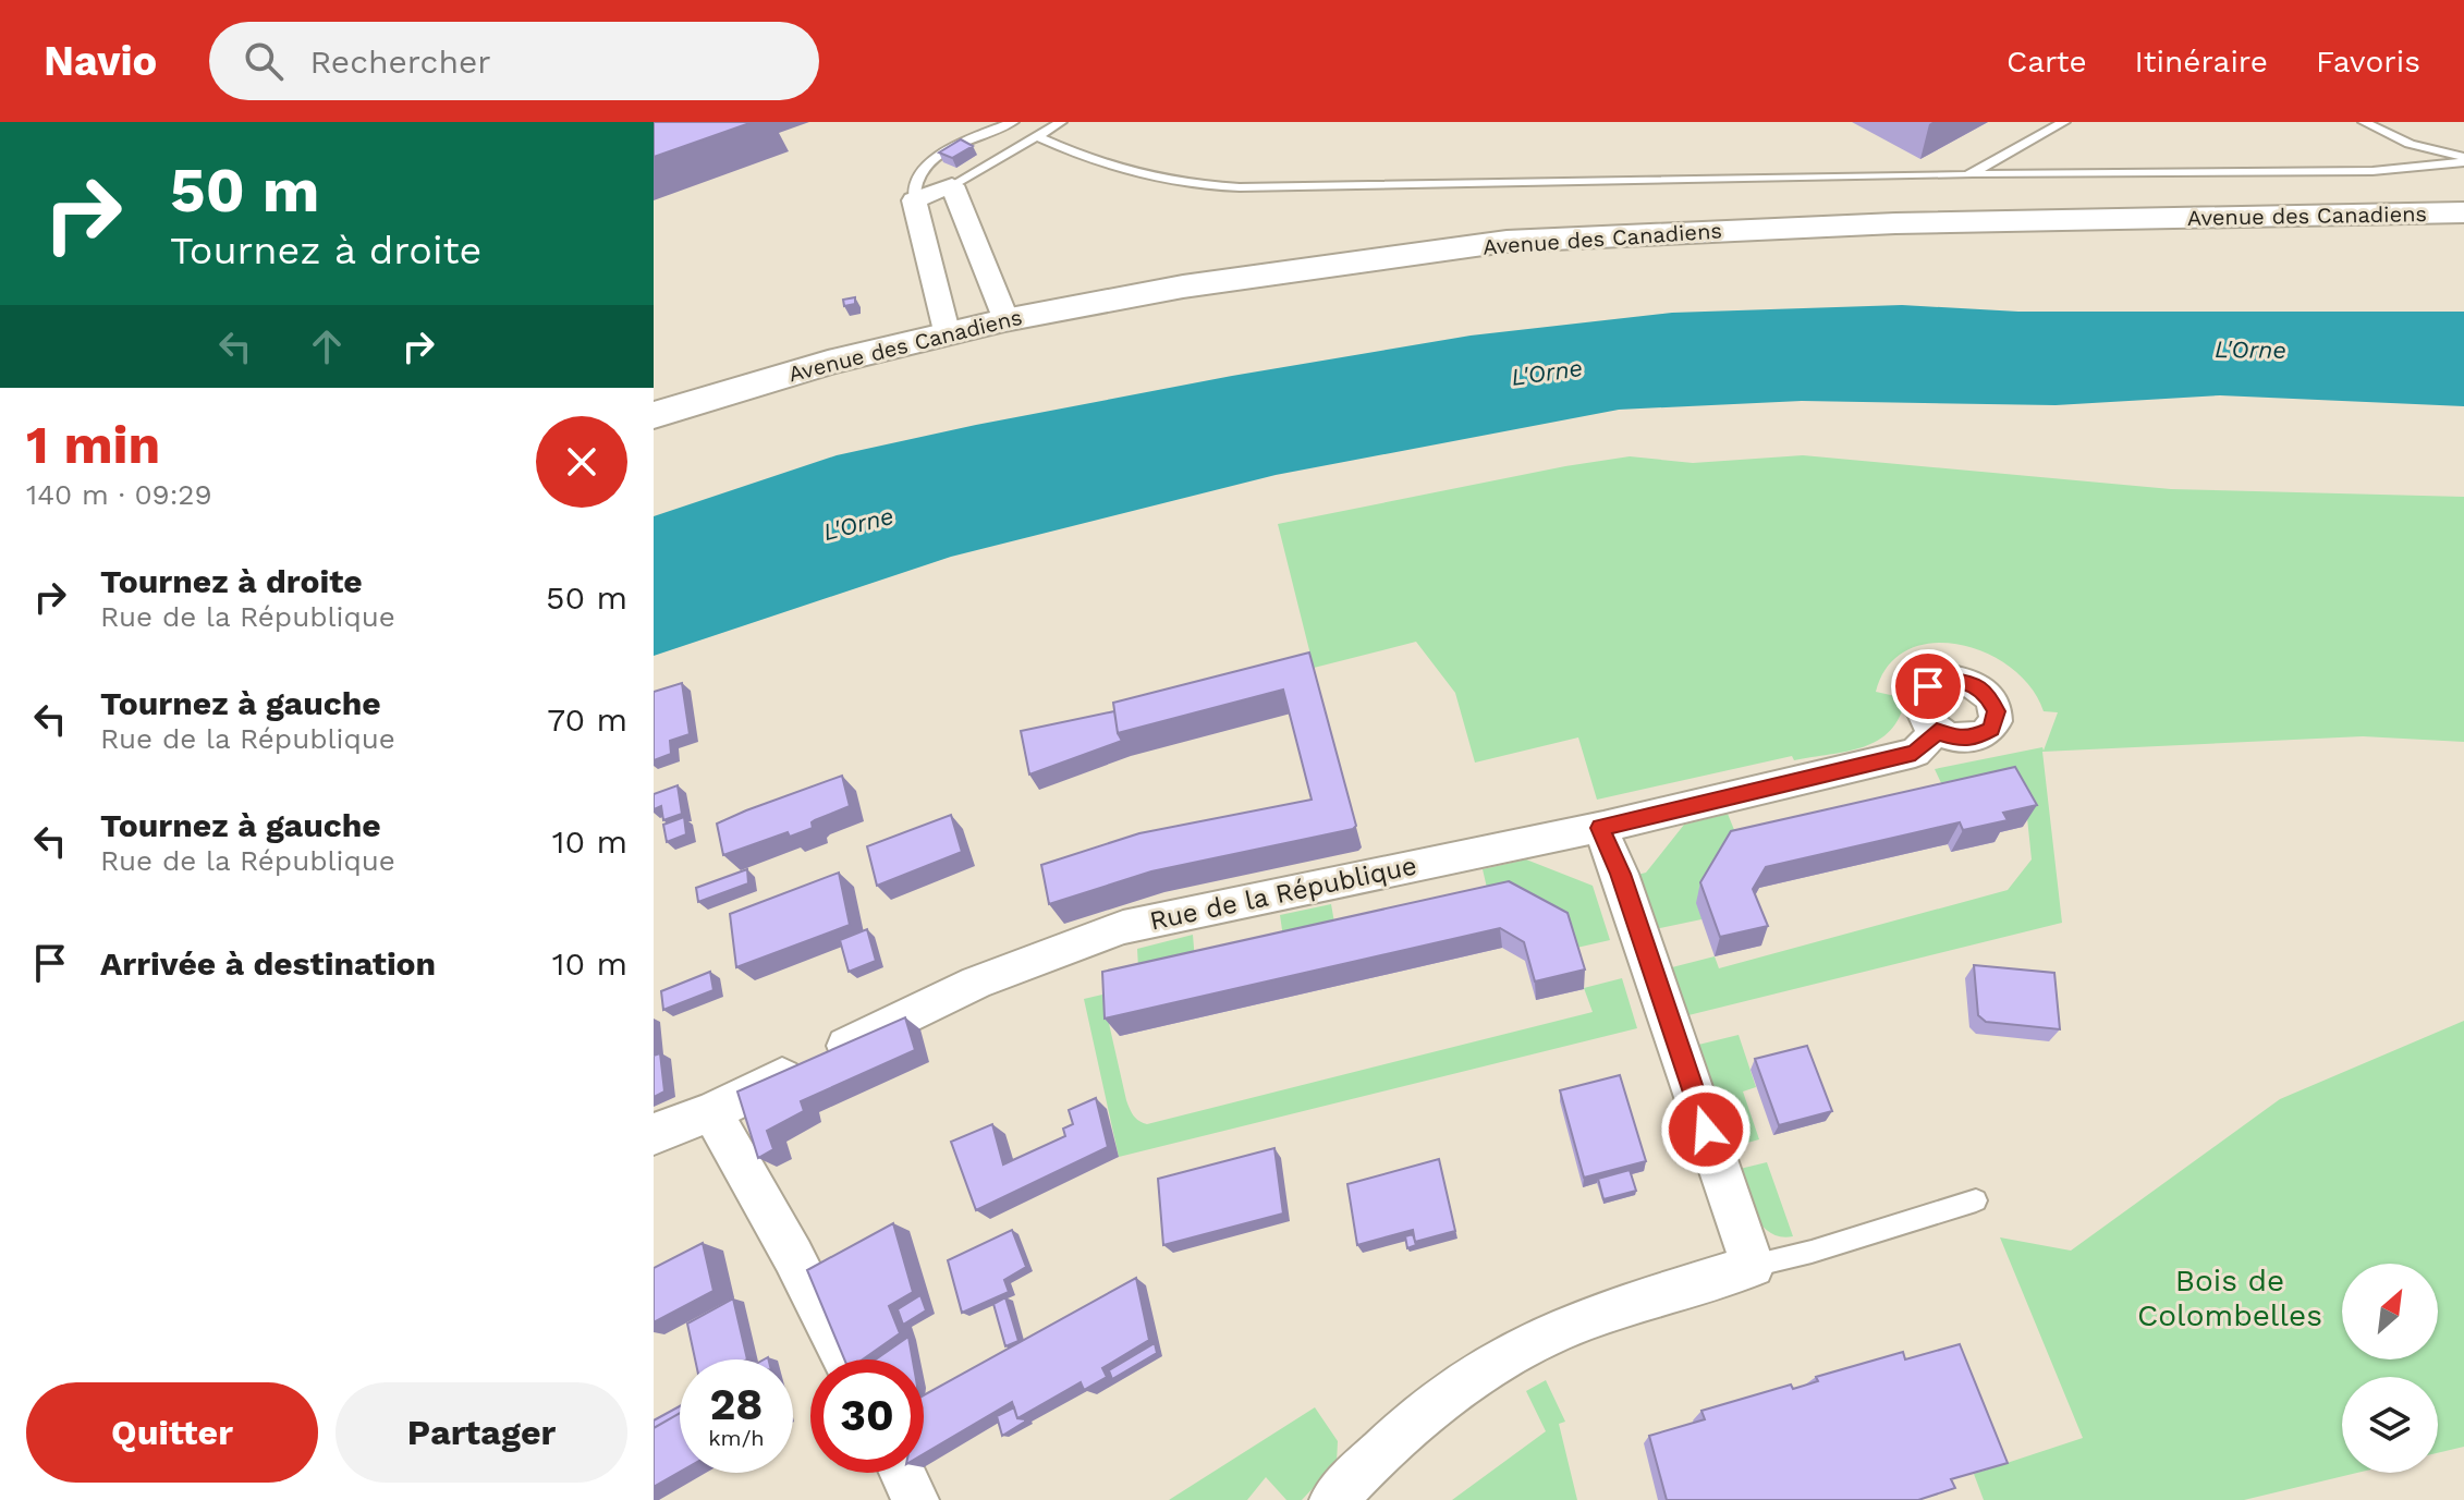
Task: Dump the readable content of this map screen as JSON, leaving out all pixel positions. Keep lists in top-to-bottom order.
{
  "streets": {
    "street": ["Avenue des Canadiens", "Rue de la République"]
  },
  "water": ["L'Orne"],
  "parks": ["Bois de Colombelles"],
  "north": "top right",
  "page": {
    "header": "Navio",
    "search": "Rechercher",
    "nav": ["Carte", "Itinéraire", "Favoris"],
    "turn": ["50 m", "Tournez à droite"],
    "heading": ["1 min", "140 m · 09:29"],
    "list": [
      {
        "name": "Tournez à droite",
        "note": "Rue de la République",
        "value": "50 m"
      },
      {
        "name": "Tournez à gauche",
        "note": "Rue de la République",
        "value": "70 m"
      },
      {
        "name": "Tournez à gauche",
        "note": "Rue de la République",
        "value": "10 m"
      },
      {
        "name": "Arrivée à destination",
        "value": "10 m"
      }
    ],
    "speed": "28 km/h",
    "limit": "30",
    "buttons": ["Quitter", "Partager"]
  }
}
